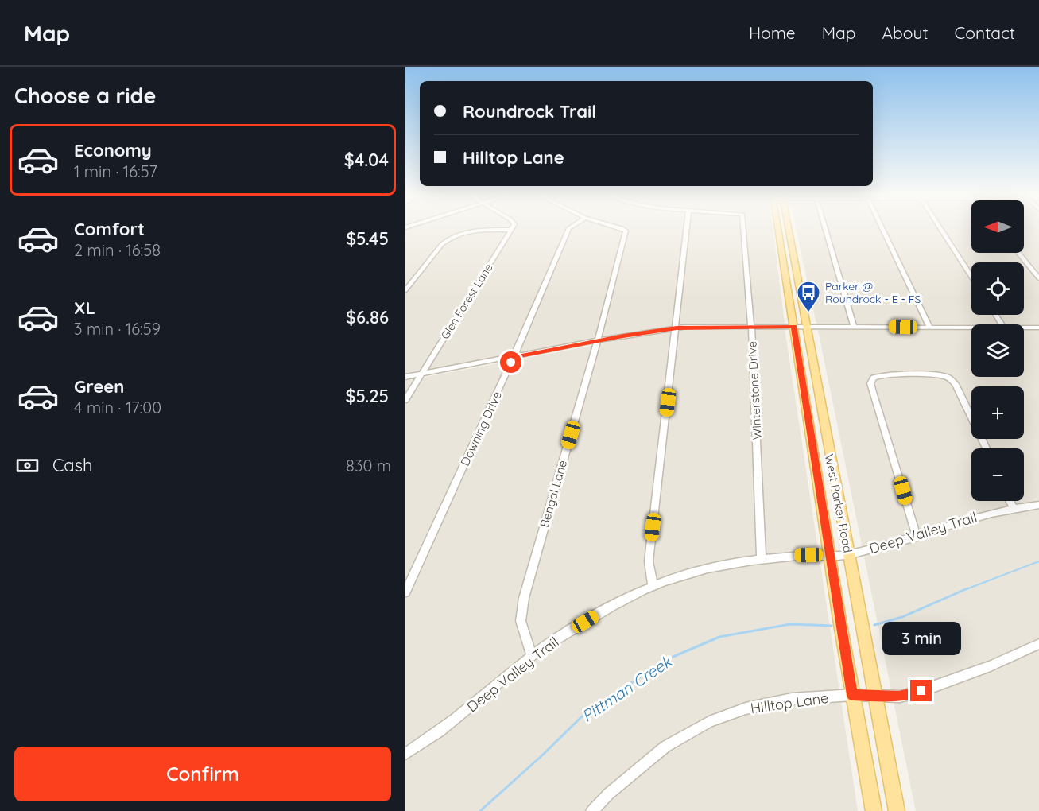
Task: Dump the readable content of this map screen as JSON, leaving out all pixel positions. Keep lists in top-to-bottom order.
{
  "streets": {
    "main road": ["West Parker Road"],
    "street": [
      "Glen Forest Lane",
      "Winterstone Drive",
      "Downing Drive",
      "Bengal Lane",
      "Deep Valley Trail",
      "Hilltop Lane"
    ]
  },
  "crossings": [
    ["Winterstone Drive", "Deep Valley Trail"],
    ["Bengal Lane", "Deep Valley Trail"],
    ["West Parker Road", "Deep Valley Trail"],
    ["West Parker Road", "Hilltop Lane"]
  ],
  "water": ["Pittman Creek"],
  "places": {
    "bus stop": ["Parker @ Roundrock - E - FS"]
  },
  "north": "left",
  "page": {
    "header": "Map",
    "nav": [
      "Home",
      "Map",
      "About",
      "Contact"
    ],
    "heading": "Choose a ride",
    "banner": ["Roundrock Trail", "Hilltop Lane"],
    "list": [
      {
        "name": "Economy",
        "note": "1 min · 16:57",
        "value": "$4.04"
      },
      {
        "name": "Comfort",
        "note": "2 min · 16:58",
        "value": "$5.45"
      },
      {
        "name": "XL",
        "note": "3 min · 16:59",
        "value": "$6.86"
      },
      {
        "name": "Green",
        "note": "4 min · 17:00",
        "value": "$5.25"
      }
    ],
    "map_buttons": ["+", "−"],
    "pay": ["Cash", "830 m"],
    "bubble": "3 min",
    "buttons": "Confirm"
  }
}
